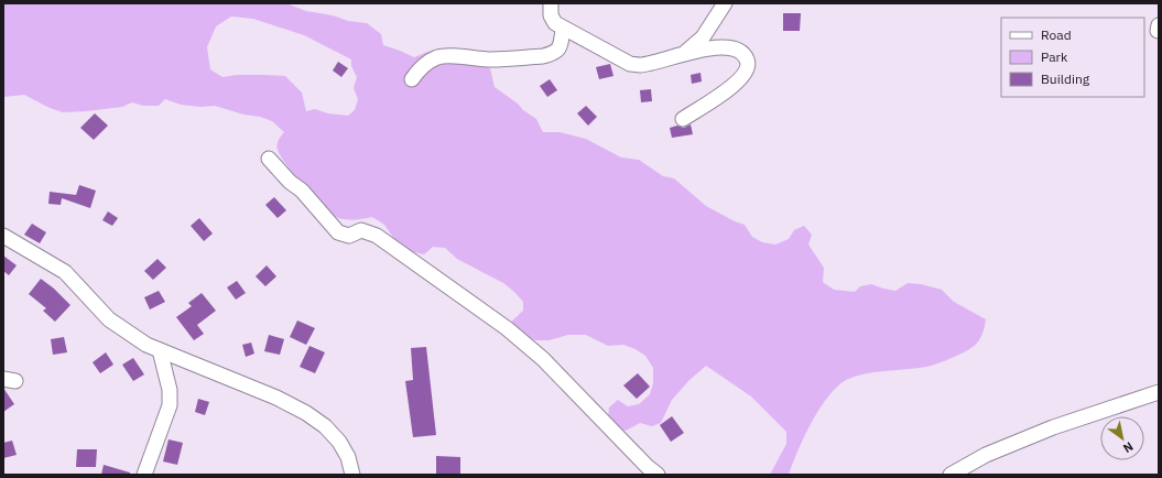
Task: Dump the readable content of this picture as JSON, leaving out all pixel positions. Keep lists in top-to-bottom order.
{
  "legend": ["Road", "Park", "Building"],
  "north": "bottom right"
}
